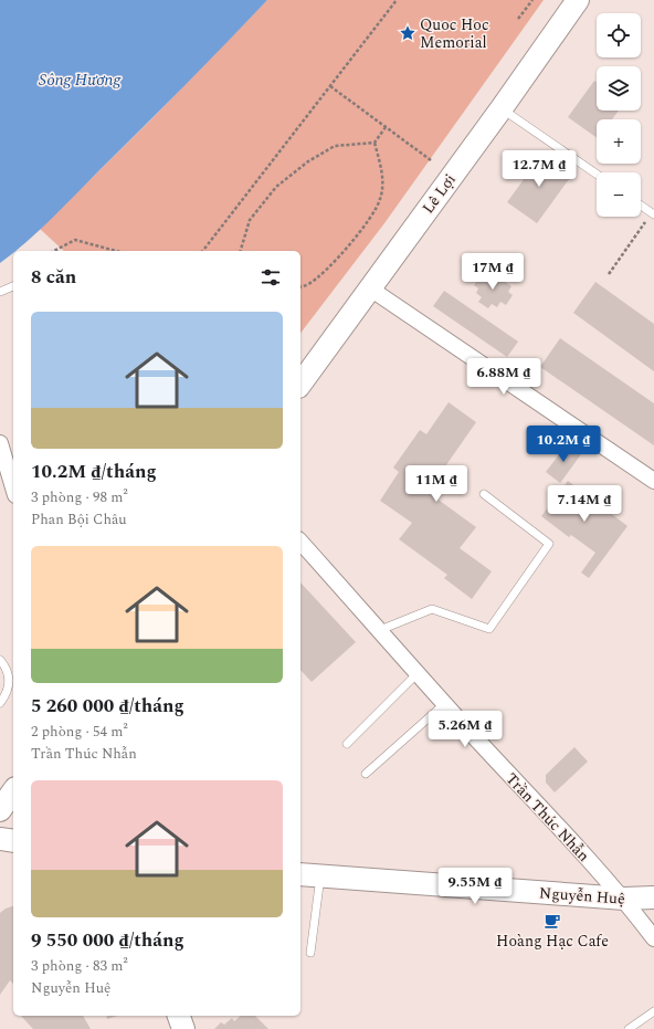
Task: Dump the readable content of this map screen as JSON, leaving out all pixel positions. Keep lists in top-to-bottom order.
{
  "streets": {
    "main road": ["Lê Lợi", "Nguyễn Huệ"],
    "street": ["Trần Thúc Nhẫn"]
  },
  "crossings": [
    ["Trần Thúc Nhẫn", "Nguyễn Huệ"]
  ],
  "water": ["Sông Hương"],
  "places": {
    "place": ["Quoc Hoc Memorial"],
    "cafe": ["Hoàng Hạc Cafe"]
  },
  "page": {
    "map_buttons": ["+", "−"],
    "price": [
      "12.7M ₫",
      "17M ₫",
      "6.88M ₫",
      "10.2M ₫",
      "11M ₫",
      "7.14M ₫",
      "5.26M ₫",
      "9.55M ₫"
    ],
    "heading": "8 căn",
    "list": [
      {
        "name": "10.2M ₫/tháng",
        "note": "3 phòng · 98 m² · Phan Bội Châu"
      },
      {
        "name": "5 260 000 ₫/tháng",
        "note": "2 phòng · 54 m² · Trần Thúc Nhẫn"
      },
      {
        "name": "9 550 000 ₫/tháng",
        "note": "3 phòng · 83 m² · Nguyễn Huệ"
      }
    ]
  }
}
